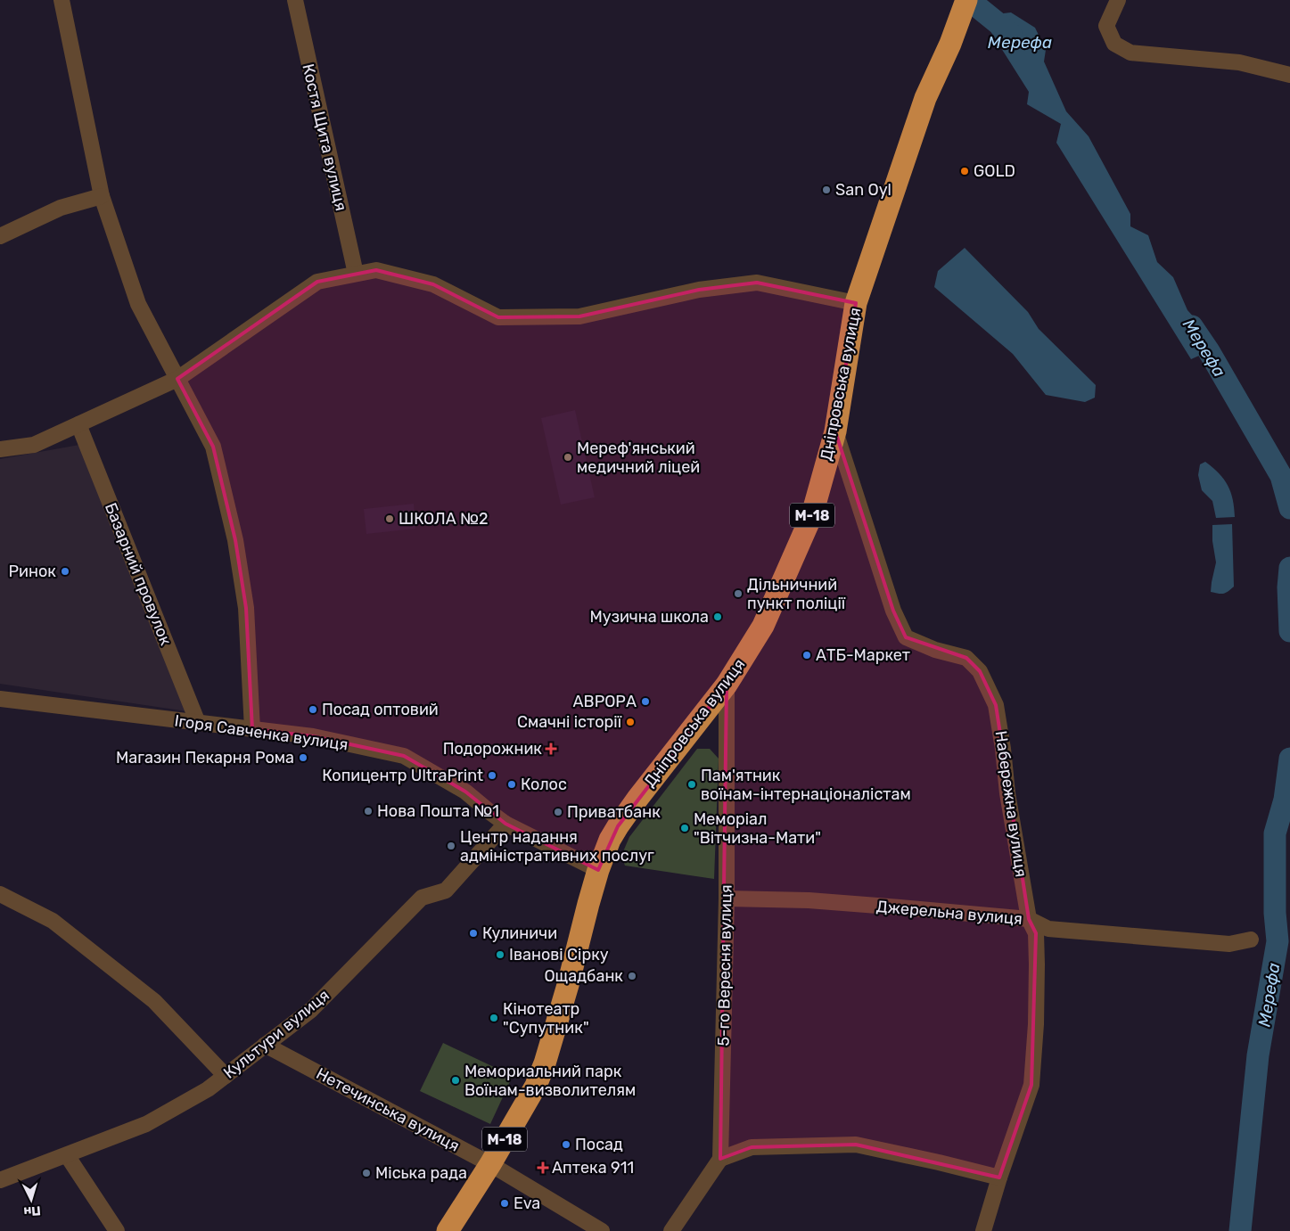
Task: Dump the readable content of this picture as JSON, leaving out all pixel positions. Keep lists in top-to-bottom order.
{
  "streets": {
    "highway": ["Дніпровська вулиця", "М-18"],
    "street": [
      "Костя Щита вулиця",
      "Базарний провулок",
      "Ігоря Савченка вулиця",
      "Набережна вулиця",
      "Джерельна вулиця",
      "5-го Вересня вулиця",
      "Культури вулиця",
      "Нетечинська вулиця"
    ]
  },
  "crossings": [
    ["Дніпровська вулиця", "Ігоря Савченка вулиця"],
    ["Дніпровська вулиця", "Набережна вулиця"],
    ["Дніпровська вулиця", "5-го Вересня вулиця"],
    ["Дніпровська вулиця", "Нетечинська вулиця"],
    ["Базарний провулок", "Ігоря Савченка вулиця"],
    ["Ігоря Савченка вулиця", "Культури вулиця"],
    ["Набережна вулиця", "Джерельна вулиця"],
    ["Джерельна вулиця", "5-го Вересня вулиця"],
    ["Культури вулиця", "Нетечинська вулиця"]
  ],
  "water": ["Мерефа"],
  "places": {
    "other": [
      "GOLD",
      "San Oyl",
      "Мереф'янський медичний ліцей",
      "ШКОЛА №2",
      "Ринок",
      "Дільничний пункт поліції",
      "Музична школа",
      "АТБ-Маркет",
      "АВРОРА",
      "Посад оптовий",
      "Смачні історії",
      "Магазин Пекарня Рома",
      "Копицентр UltraPrint",
      "Колос",
      "Пам'ятник воїнам-інтернаціоналістам",
      "Нова Пошта №1",
      "Приватбанк",
      "Меморіал \"Вітчизна-Мати\"",
      "Центр надання адміністративних послуг",
      "Кулиничи",
      "Іванові Сірку",
      "Ощадбанк",
      "Кінотеатр \"Супутник\"",
      "Мемориальний парк Воїнам-визволителям",
      "Посад",
      "Міська рада",
      "Eva"
    ],
    "health": ["Подорожник", "Аптека 911"]
  },
  "north": "bottom"
}
